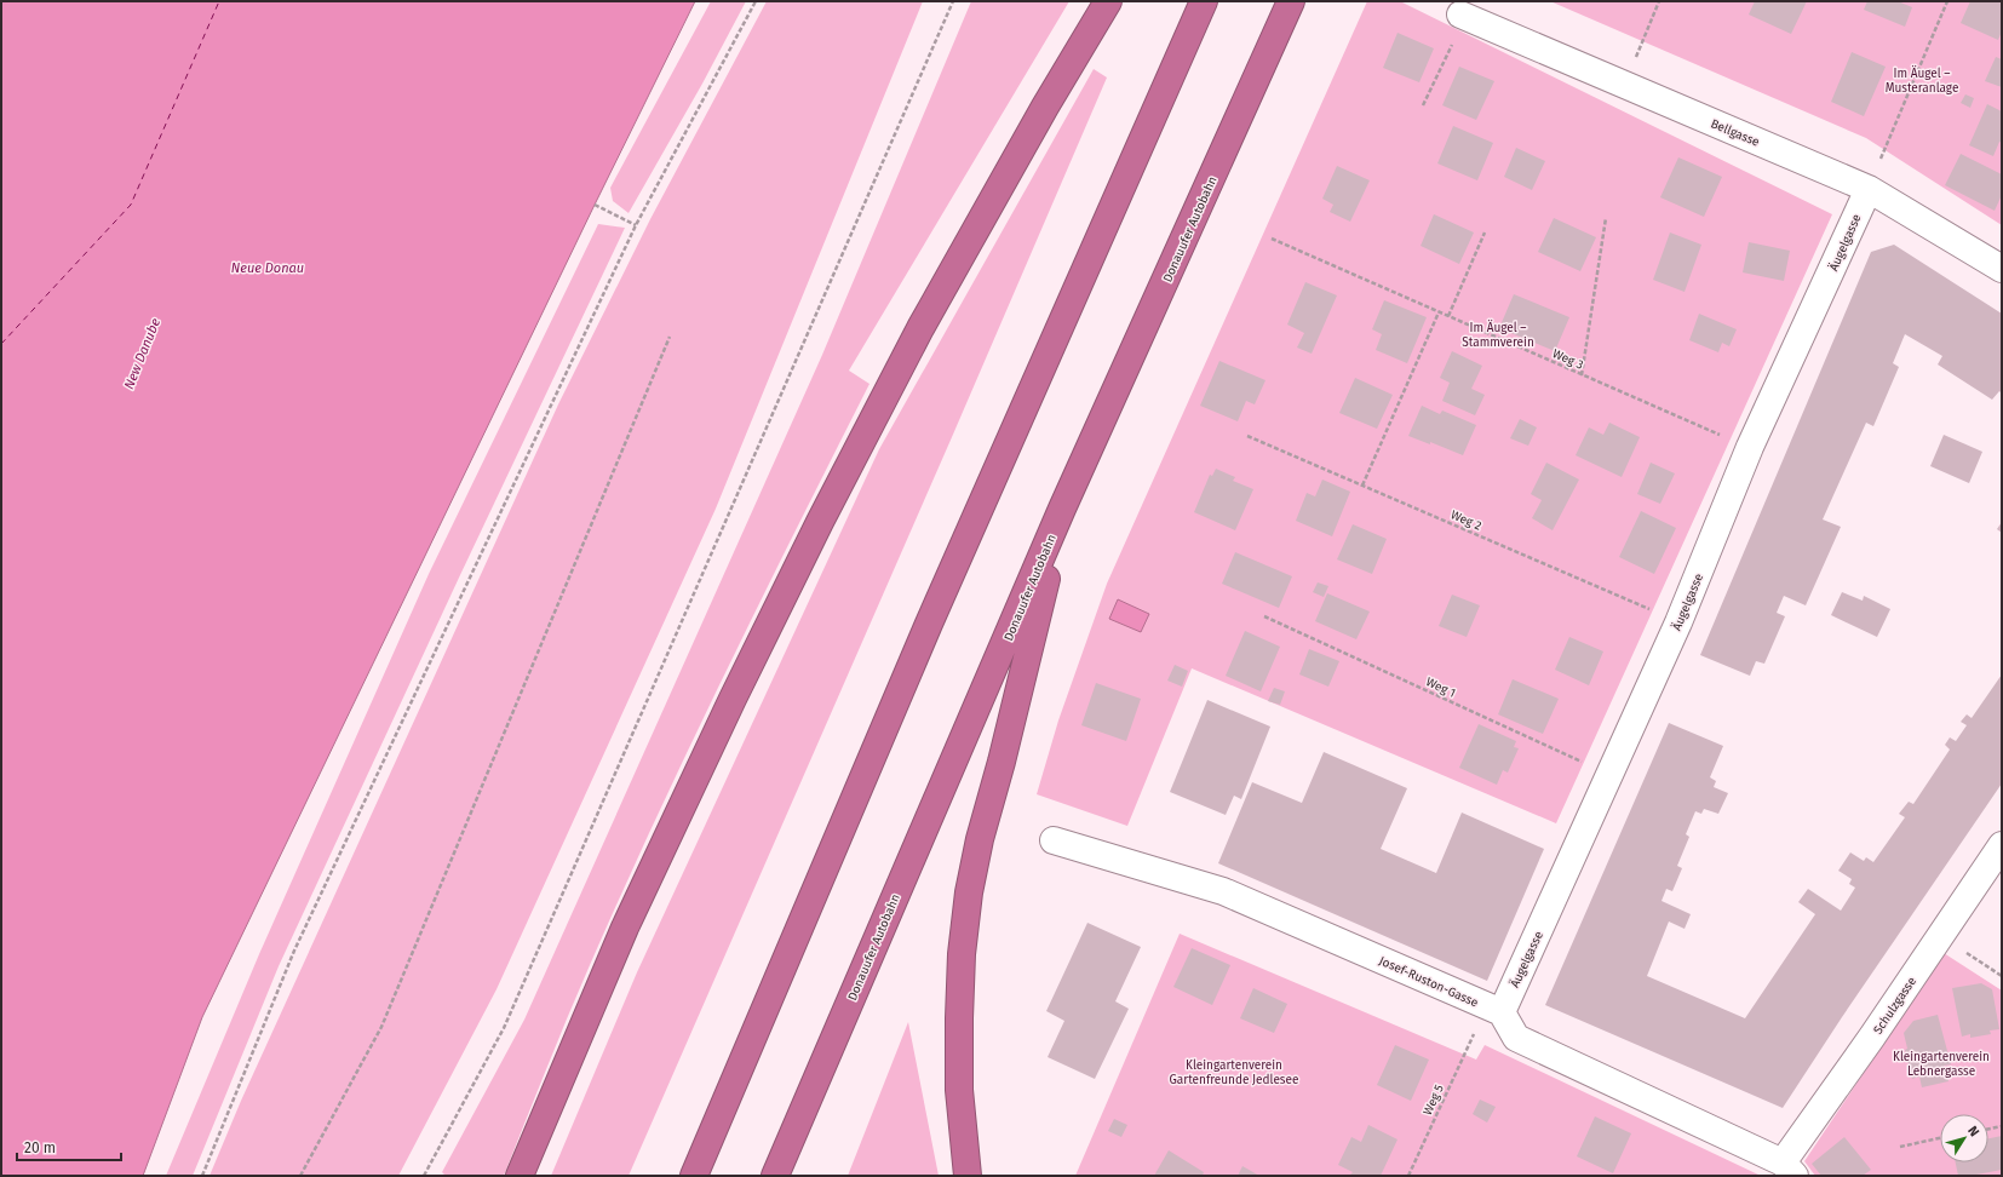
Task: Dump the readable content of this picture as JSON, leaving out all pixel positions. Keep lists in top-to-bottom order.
{
  "streets": {
    "highway": ["Donauufer Autobahn"],
    "street": [
      "Bellgasse",
      "Äugelgasse",
      "Josef-Ruston-Gasse",
      "Schulzgasse"
    ],
    "path": [
      "Weg 3",
      "Weg 2",
      "Weg 1",
      "Weg 5"
    ]
  },
  "crossings": [
    ["Bellgasse", "Äugelgasse"],
    ["Äugelgasse", "Weg 3"],
    ["Äugelgasse", "Weg 2"],
    ["Äugelgasse", "Weg 1"],
    ["Äugelgasse", "Josef-Ruston-Gasse"]
  ],
  "water": ["Neue Donau", "New Danube"],
  "parks": [
    "Im Äugel – Musteranlage",
    "Im Äugel – Stammverein",
    "Kleingartenverein Lebnergasse",
    "Kleingartenverein Gartenfreunde Jedlesee"
  ],
  "scale_bar": "20 m",
  "north": "top right"
}
